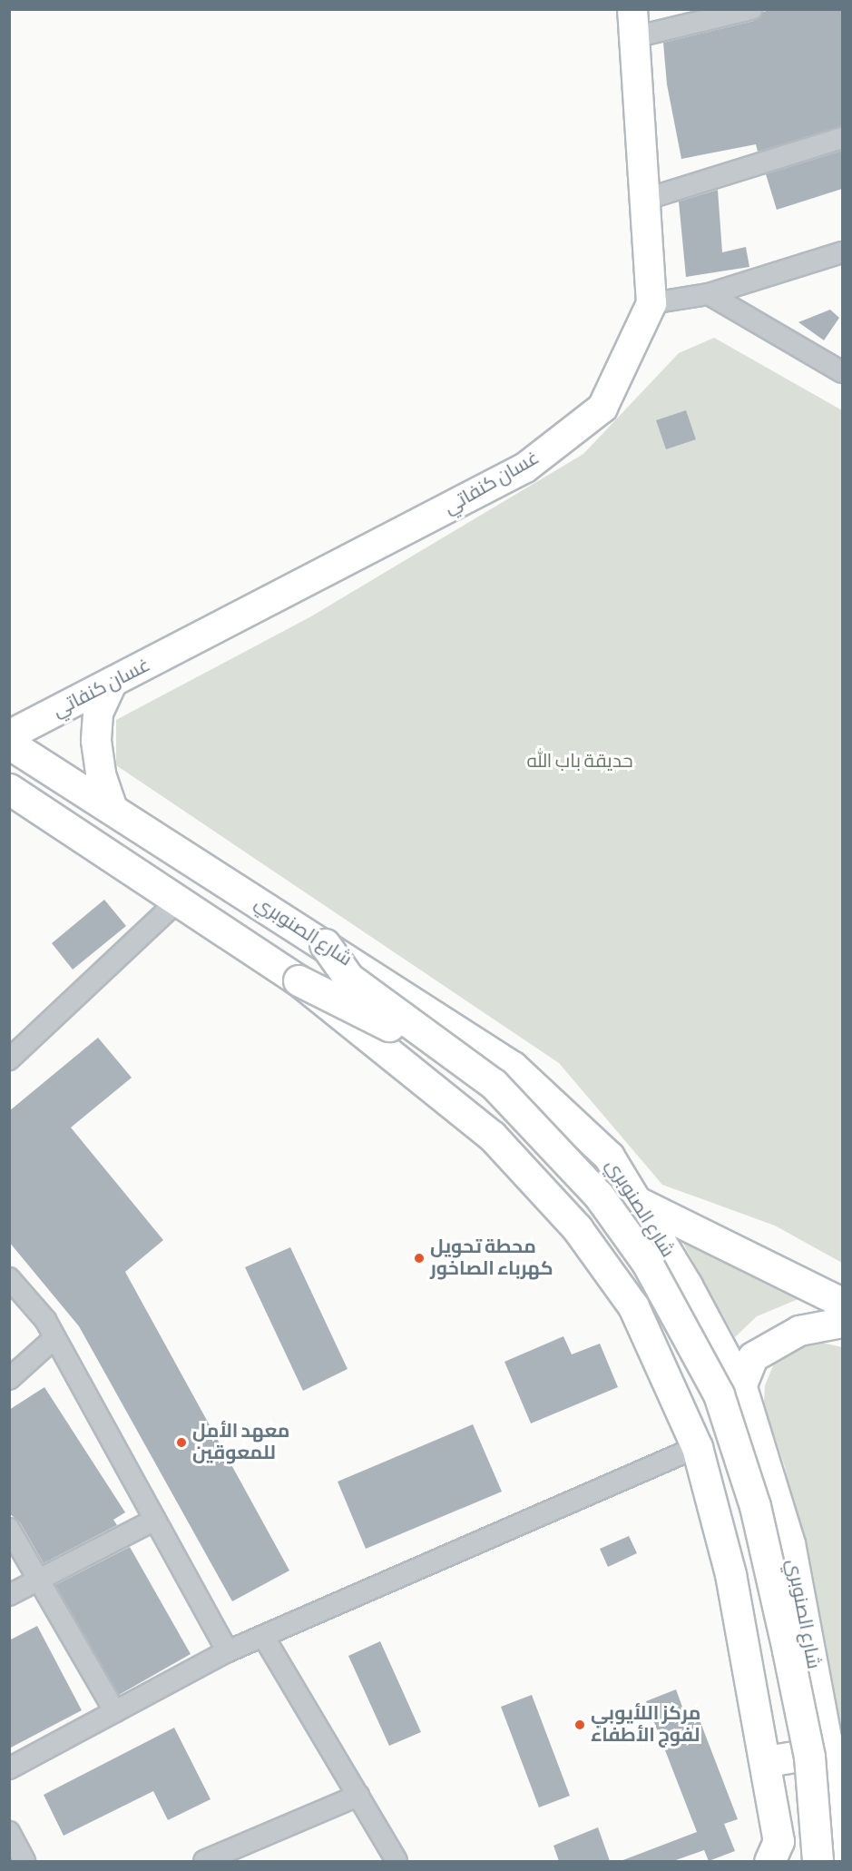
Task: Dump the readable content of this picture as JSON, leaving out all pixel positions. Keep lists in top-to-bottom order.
{
  "streets": {
    "main road": ["شارع الصنوبري"],
    "street": ["غسان كنفاتي"]
  },
  "parks": ["حديقة باب الله"],
  "places": ["محطة تحويل كهرباء الصاخور", "معهد الأمل للمعوقين", "مركز اللأيوبي لفوج الأطفاء"]
}
